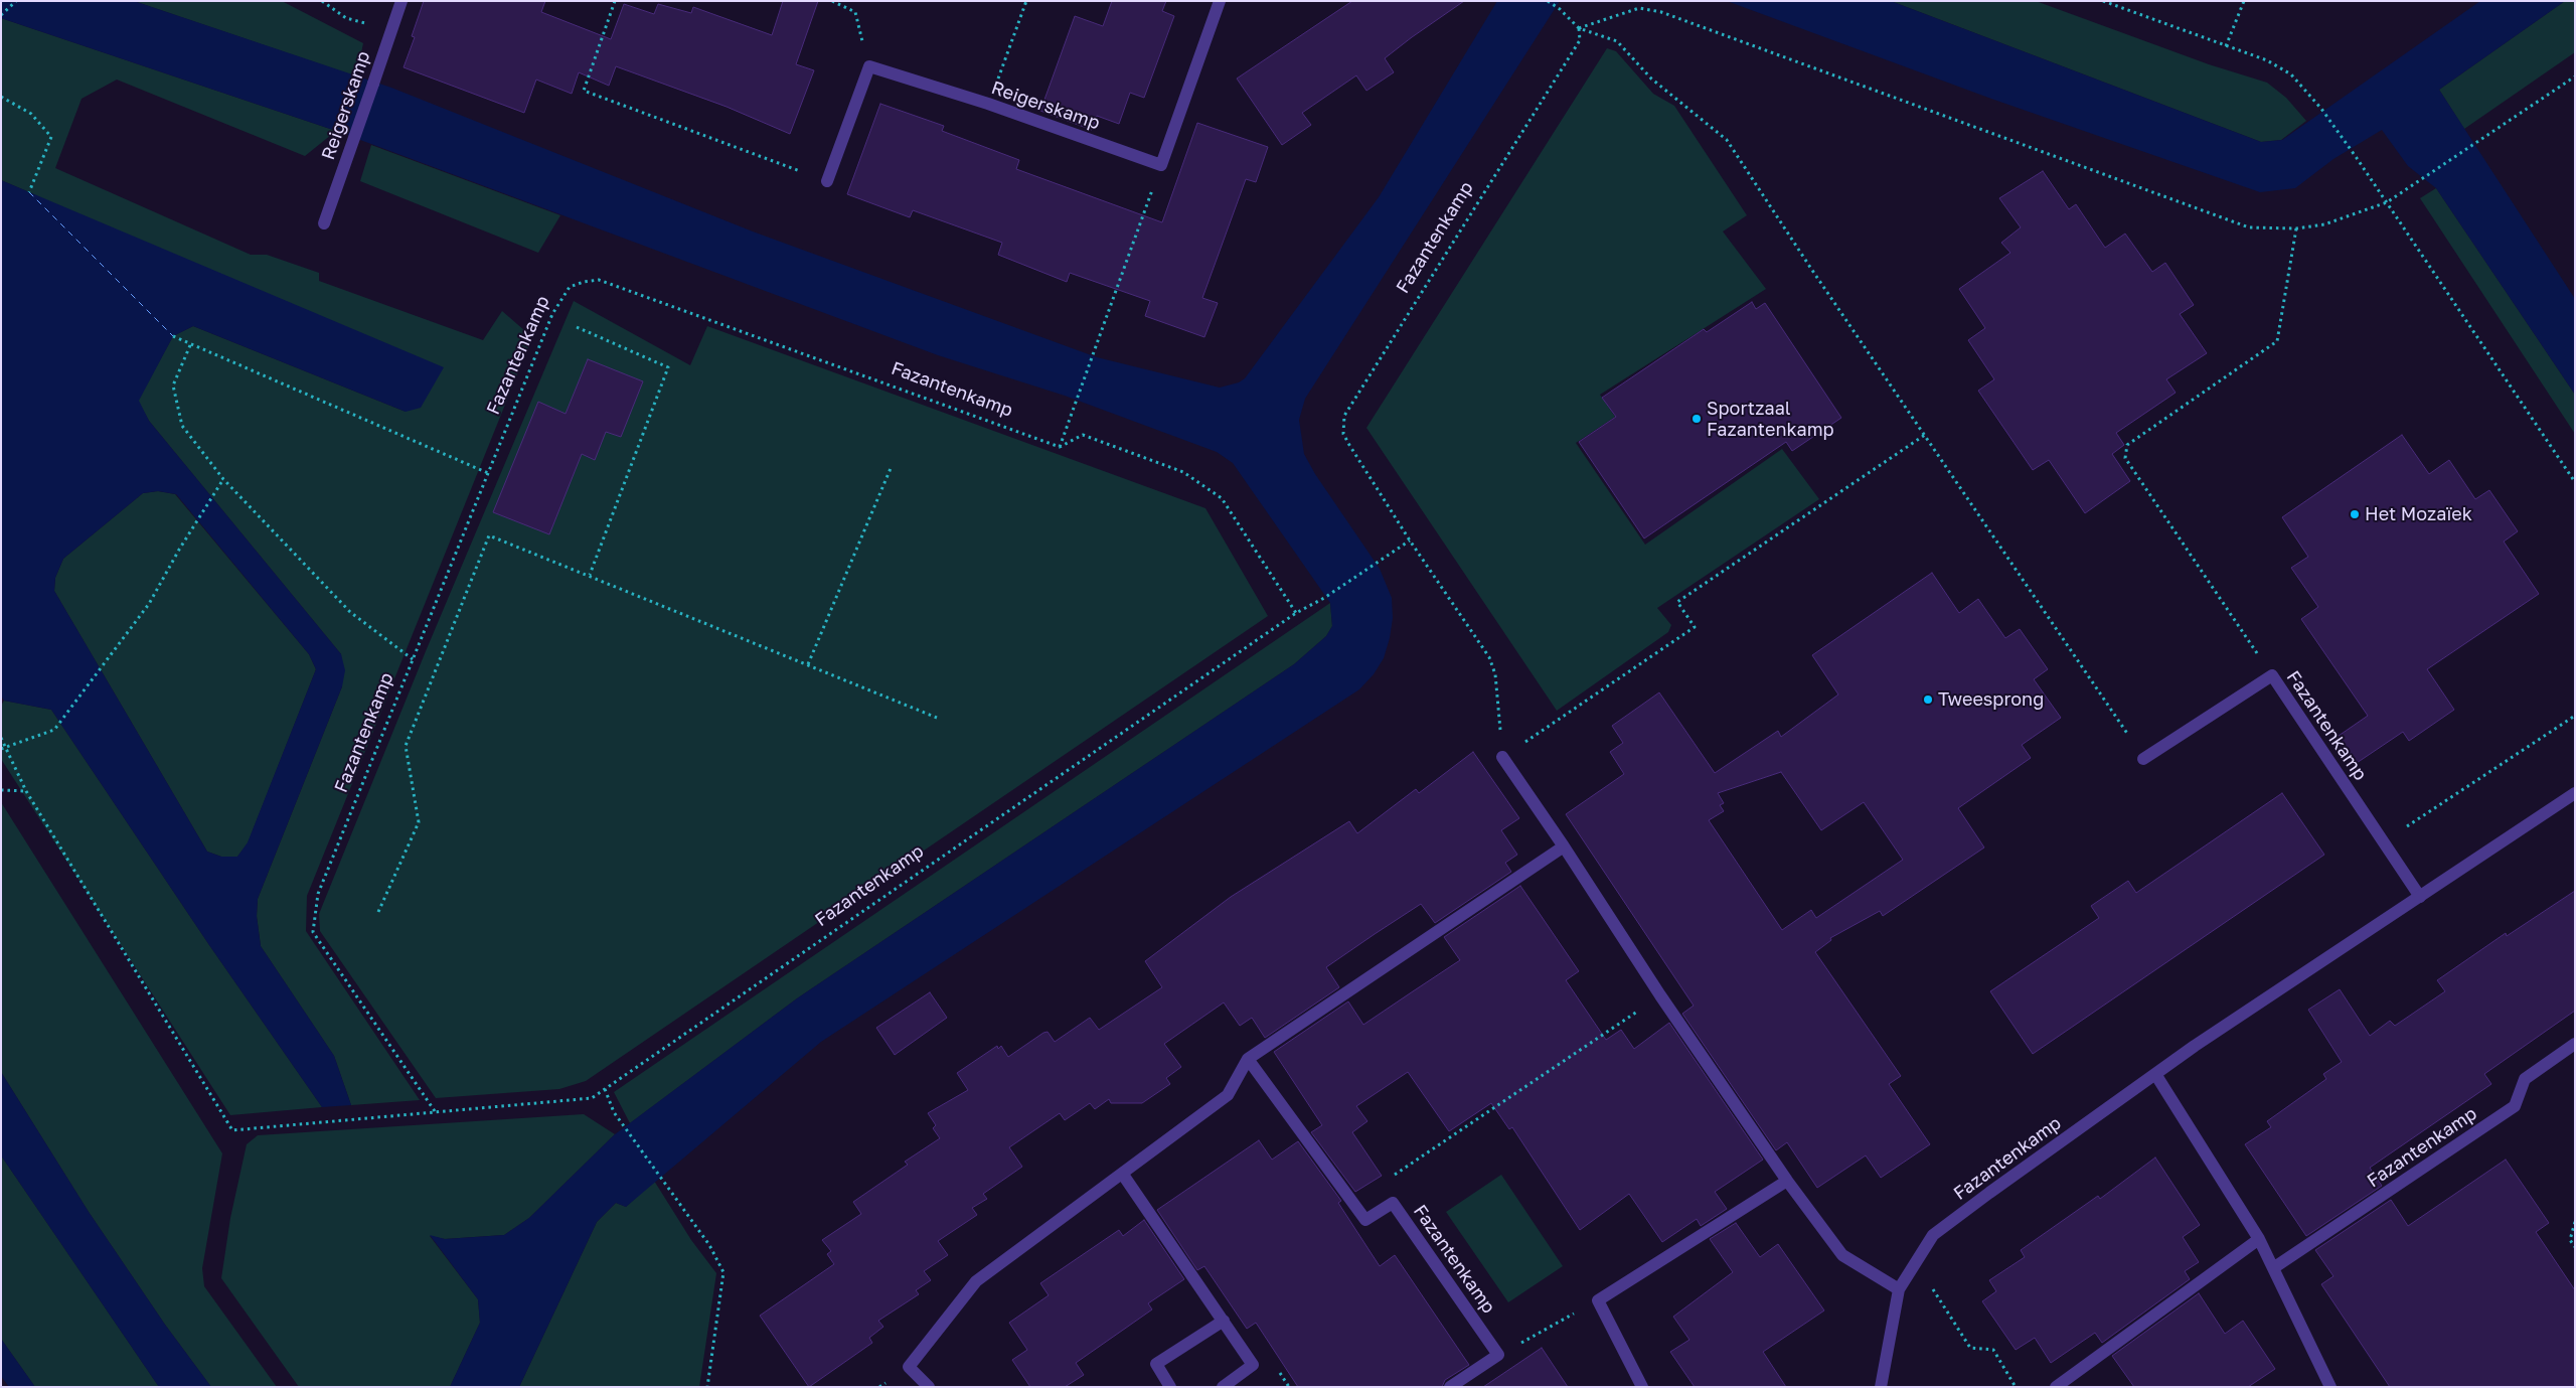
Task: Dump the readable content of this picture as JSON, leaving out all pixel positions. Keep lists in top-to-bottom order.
{
  "streets": {
    "street": ["Reigerskamp", "Fazantenkamp"]
  },
  "places": ["Sportzaal Fazantenkamp", "Het Mozaïek", "Tweesprong"]
}
